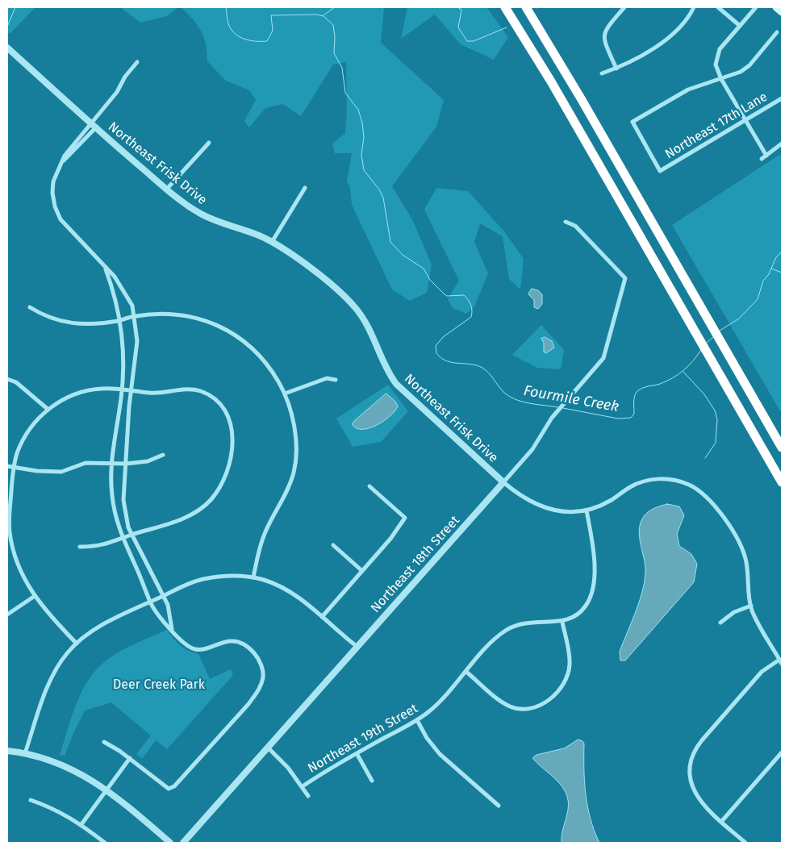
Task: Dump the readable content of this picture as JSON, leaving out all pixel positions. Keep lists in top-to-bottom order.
{
  "streets": {
    "street": [
      "Northeast 17th Lane",
      "Northeast Frisk Drive",
      "Northeast 18th Street",
      "Northeast 19th Street"
    ]
  },
  "crossings": [
    ["Northeast Frisk Drive", "Northeast 18th Street"]
  ],
  "water": ["Fourmile Creek"],
  "parks": ["Deer Creek Park"]
}
